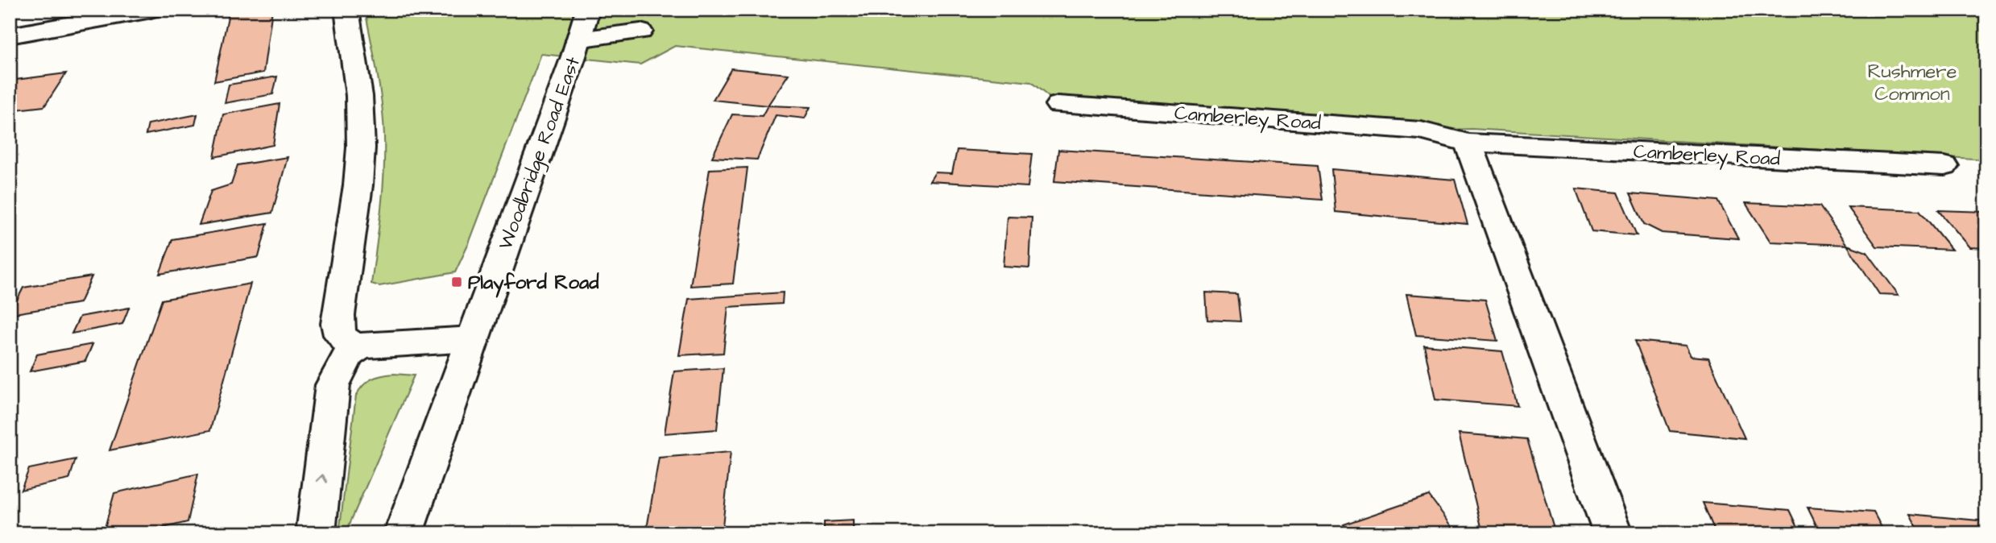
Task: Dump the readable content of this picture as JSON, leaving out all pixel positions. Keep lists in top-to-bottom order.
{
  "streets": {
    "street": ["Camberley Road", "Woodbridge Road East"]
  },
  "parks": ["Rushmere Common"],
  "places": {
    "transit": ["Playford Road"]
  }
}
